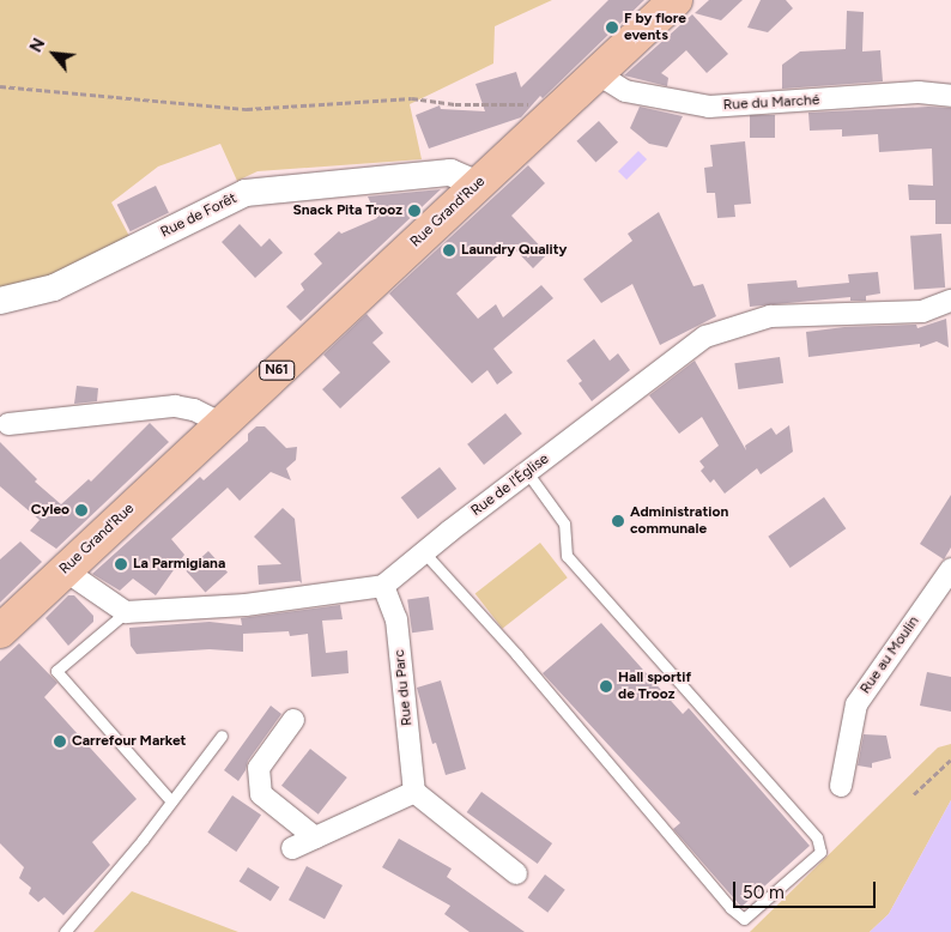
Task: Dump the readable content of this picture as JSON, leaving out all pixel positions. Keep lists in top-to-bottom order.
{
  "streets": {
    "main road": ["Rue Grand'Rue", "N61"],
    "street": [
      "Rue du Marché",
      "Rue de Forêt",
      "Rue de l'Église",
      "Rue au Moulin",
      "Rue du Parc"
    ]
  },
  "crossings": [
    ["Rue du Marché", "Rue Grand'Rue"],
    ["Rue Grand'Rue", "Rue de Forêt"],
    ["Rue de l'Église", "Rue du Parc"]
  ],
  "places": [
    "F by flore events",
    "Snack Pita Trooz",
    "Laundry Quality",
    "Cyleo",
    "Administration communale",
    "La Parmigiana",
    "Hall sportif de Trooz",
    "Carrefour Market"
  ],
  "scale_bar": "50 m",
  "north": "top left"
}
